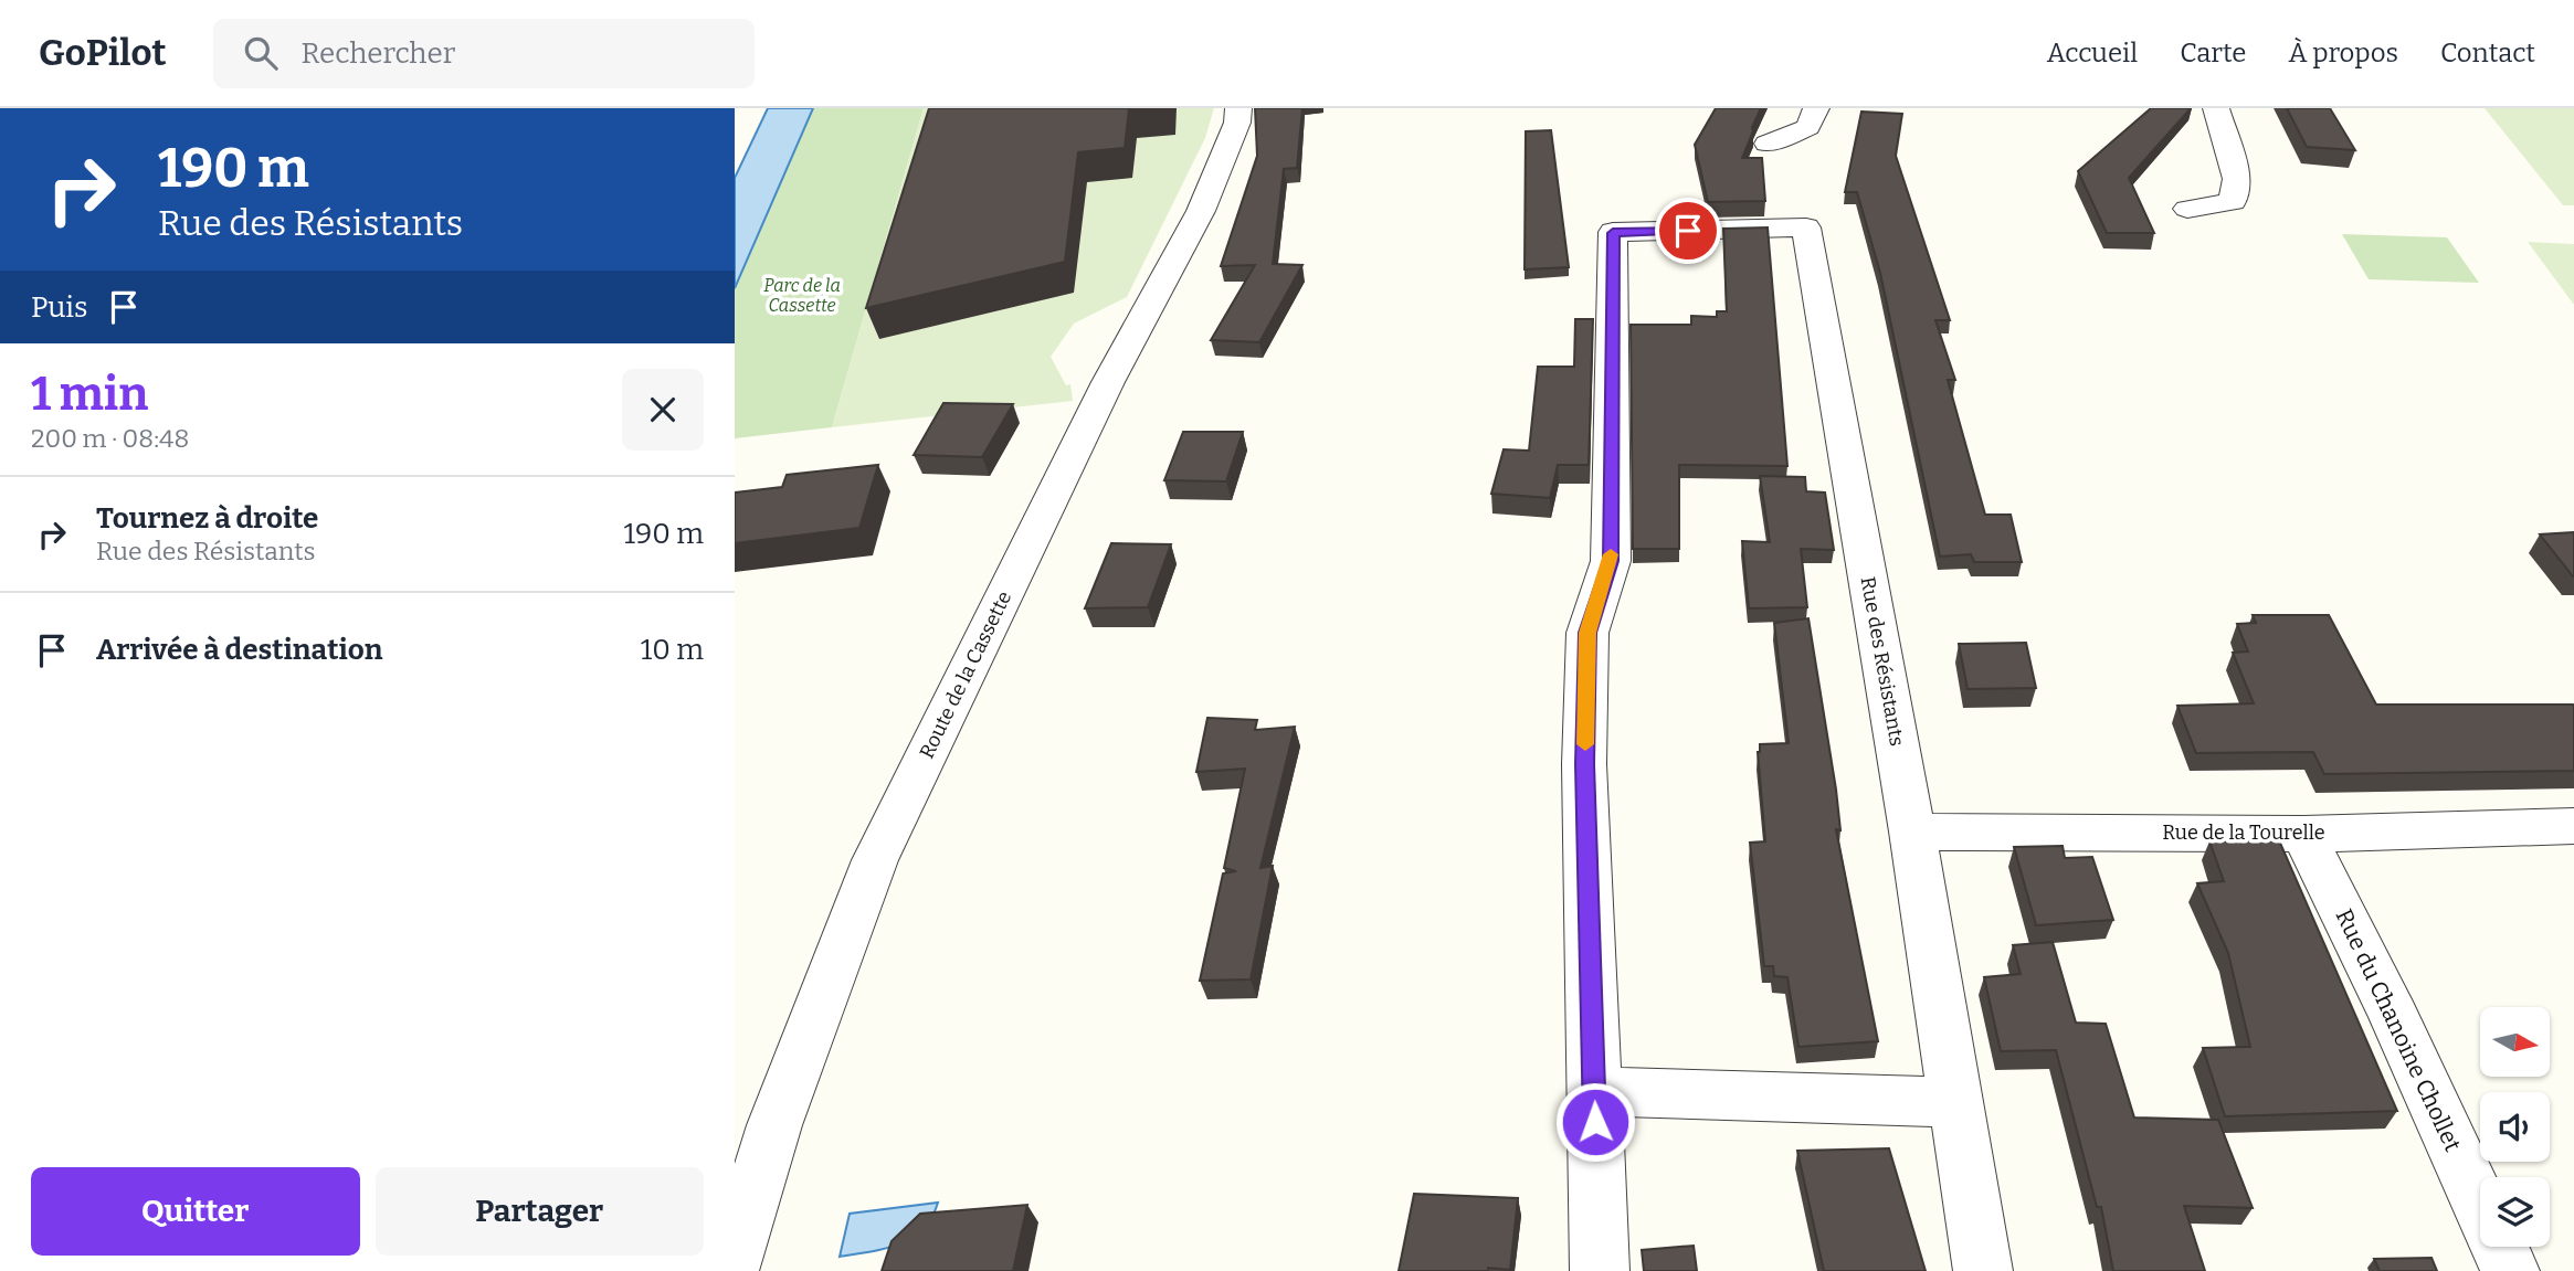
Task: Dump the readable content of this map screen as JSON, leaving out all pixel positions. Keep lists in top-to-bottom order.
{
  "streets": {
    "street": [
      "Rue des Résistants",
      "Route de la Cassette",
      "Rue de la Tourelle",
      "Rue du Chanoine Chollet"
    ]
  },
  "crossings": [
    ["Rue des Résistants", "Rue de la Tourelle"],
    ["Rue de la Tourelle", "Rue du Chanoine Chollet"]
  ],
  "parks": ["Parc de la Cassette"],
  "north": "right",
  "page": {
    "header": "GoPilot",
    "search": "Rechercher",
    "nav": [
      "Accueil",
      "Carte",
      "À propos",
      "Contact"
    ],
    "turn": ["190 m", "Rue des Résistants"],
    "then": "Puis",
    "heading": ["1 min", "200 m · 08:48"],
    "list": [
      {
        "name": "Tournez à droite",
        "note": "Rue des Résistants",
        "value": "190 m"
      },
      {
        "name": "Arrivée à destination",
        "value": "10 m"
      }
    ],
    "buttons": ["Quitter", "Partager"]
  }
}
